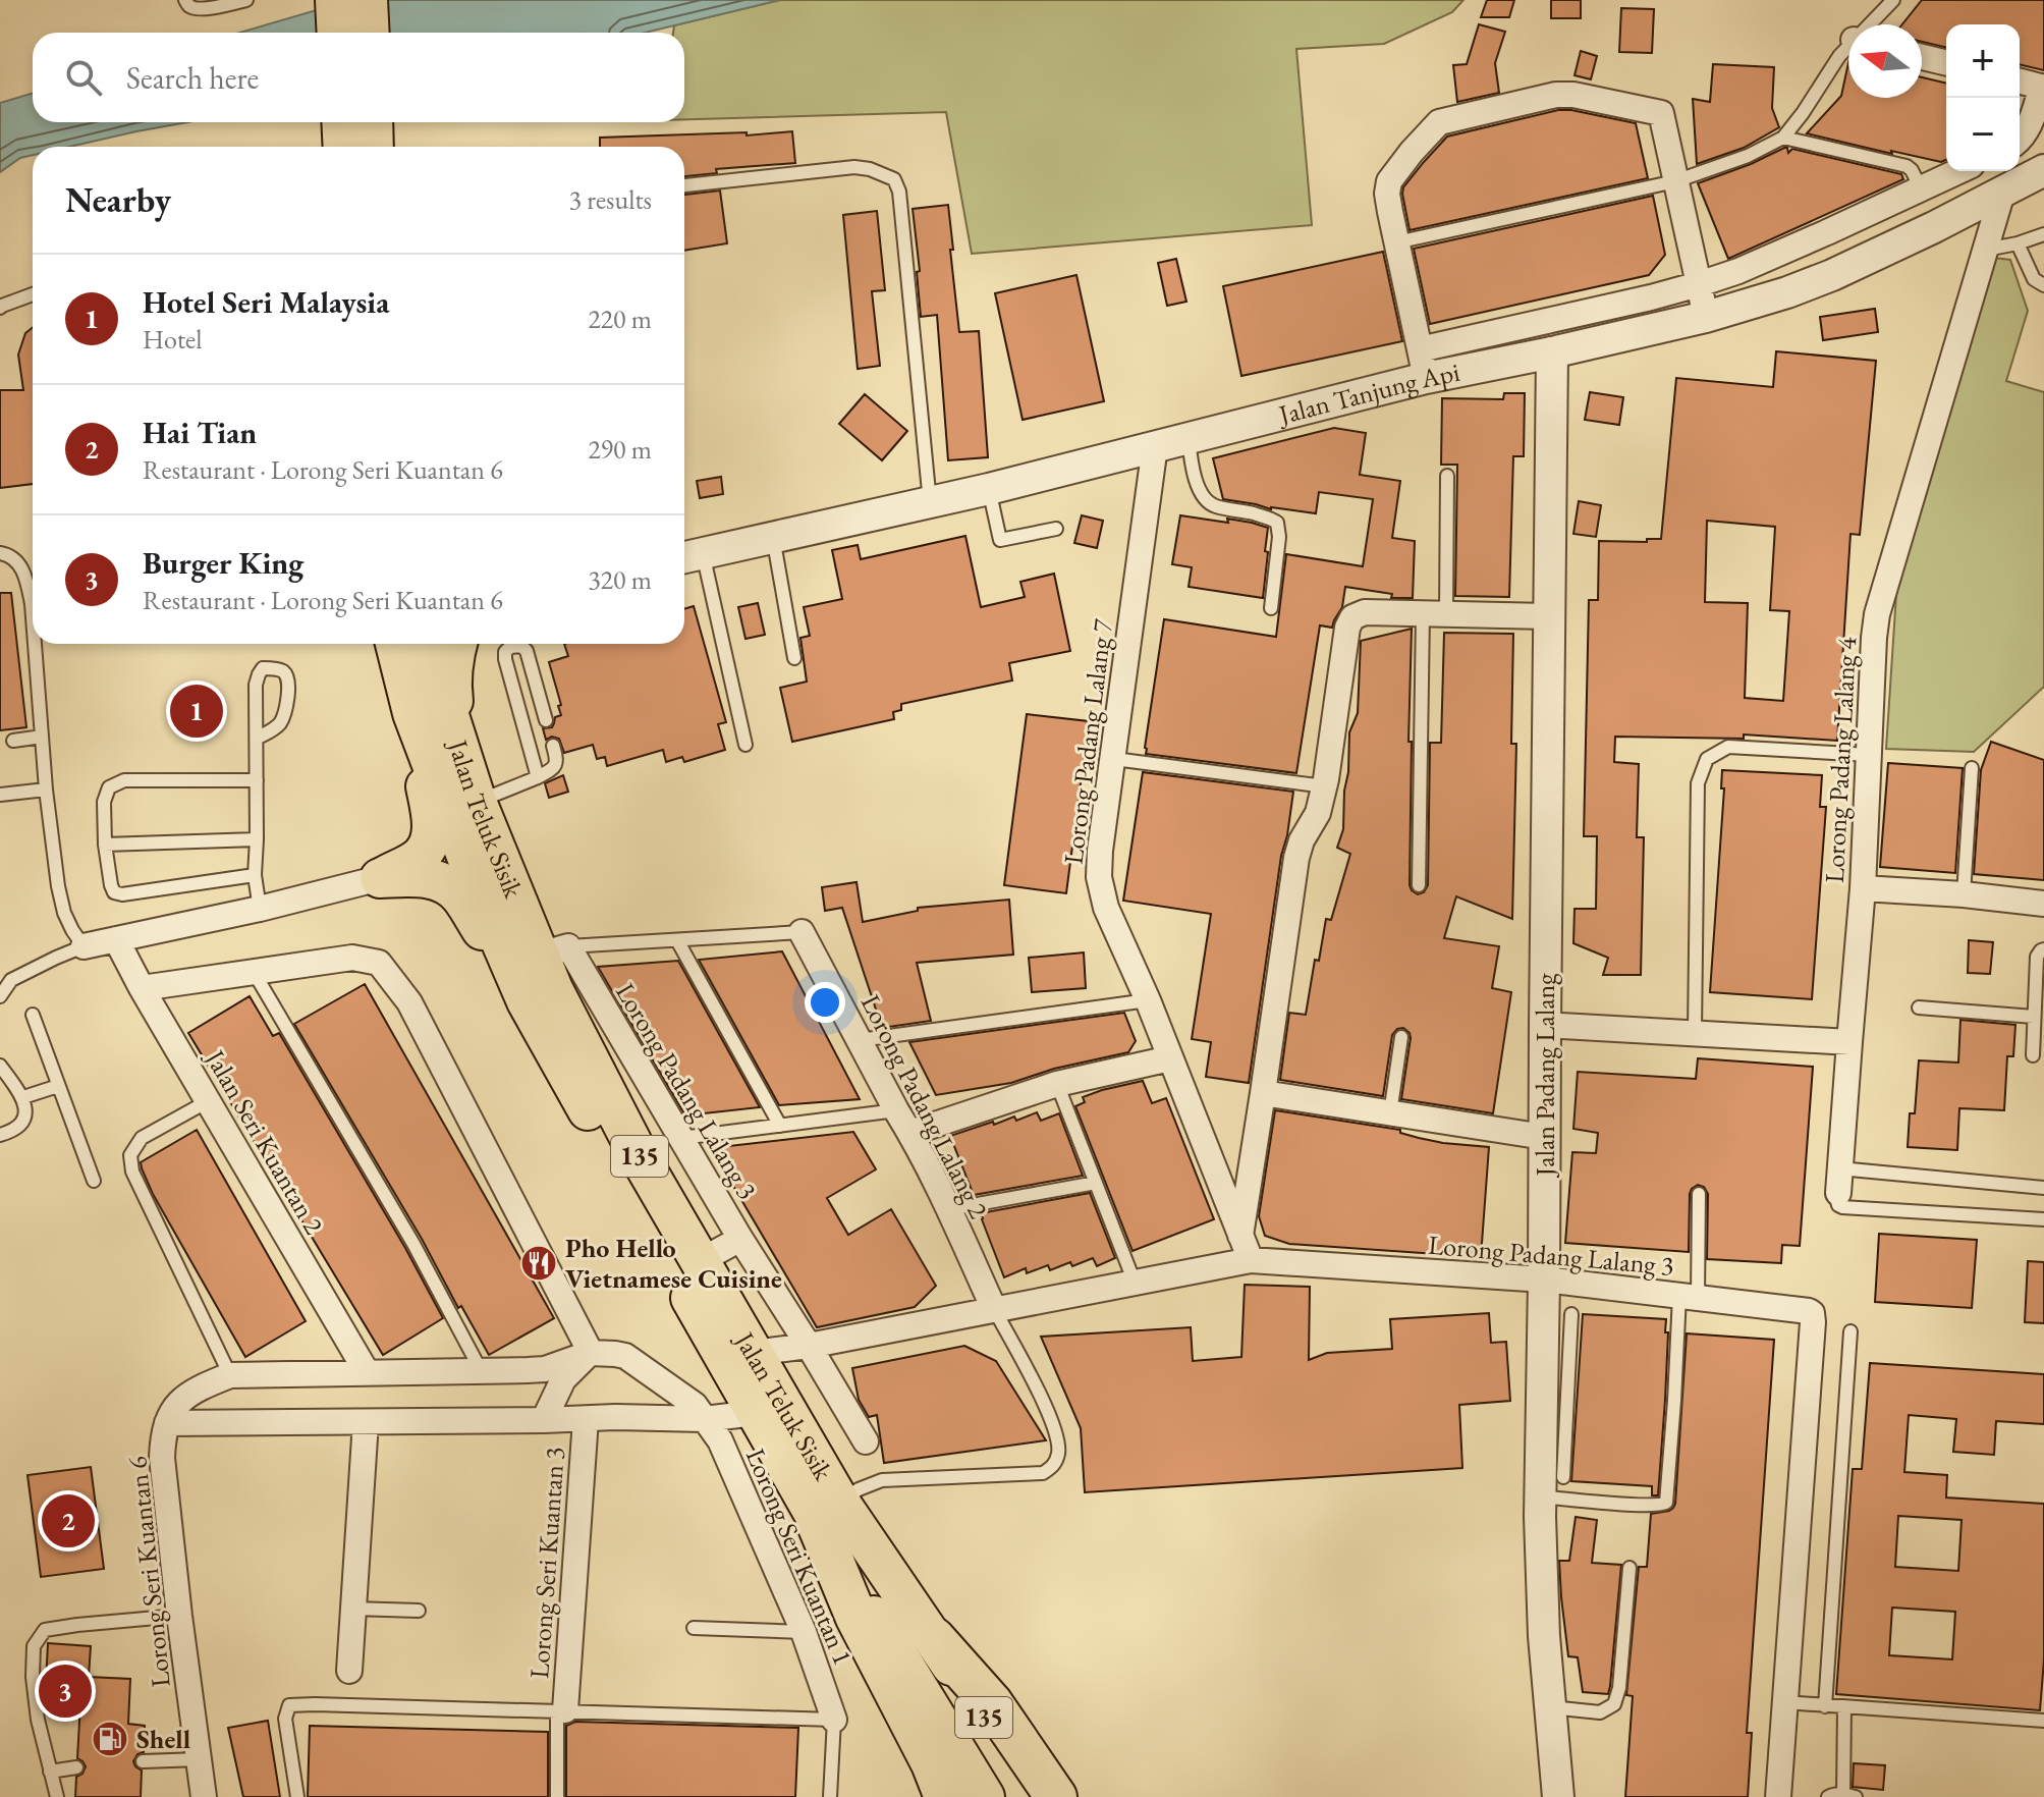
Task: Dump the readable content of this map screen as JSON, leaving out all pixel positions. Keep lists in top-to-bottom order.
{
  "streets": {
    "main road": ["Jalan Teluk Sisik", "135"],
    "street": [
      "Jalan Tanjung Api",
      "Lorong Padang Lalang 7",
      "Lorong Padang Lalang 4",
      "Jalan Padang Lalang",
      "Lorong Padang Lalang 3",
      "Lorong Padang Lalang 2",
      "Jalan Seri Kuantan 2",
      "Lorong Seri Kuantan 1",
      "Lorong Seri Kuantan 3",
      "Lorong Seri Kuantan 6"
    ]
  },
  "crossings": [
    ["Jalan Tanjung Api", "Lorong Padang Lalang 7"],
    ["Jalan Tanjung Api", "Lorong Padang Lalang 4"],
    ["Jalan Tanjung Api", "Jalan Padang Lalang"],
    ["Lorong Padang Lalang 7", "Lorong Padang Lalang 3"],
    ["Jalan Teluk Sisik", "Lorong Padang Lalang 3"],
    ["Jalan Padang Lalang", "Lorong Padang Lalang 3"],
    ["Lorong Padang Lalang 3", "Lorong Padang Lalang 2"]
  ],
  "places": {
    "restaurant": ["Pho Hello Vietnamese Cuisine"],
    "fuel station": ["Shell"]
  },
  "north": "left",
  "page": {
    "map_buttons": ["+", "−"],
    "search": "Search here",
    "heading": ["Nearby", "3 results"],
    "list": [
      {
        "mark": "1",
        "name": "Hotel Seri Malaysia",
        "note": "Hotel",
        "value": "220 m"
      },
      {
        "mark": "2",
        "name": "Hai Tian",
        "note": "Restaurant · Lorong Seri Kuantan 6",
        "value": "290 m"
      },
      {
        "mark": "3",
        "name": "Burger King",
        "note": "Restaurant · Lorong Seri Kuantan 6",
        "value": "320 m"
      }
    ],
    "pins": ["1", "2", "3"]
  }
}
